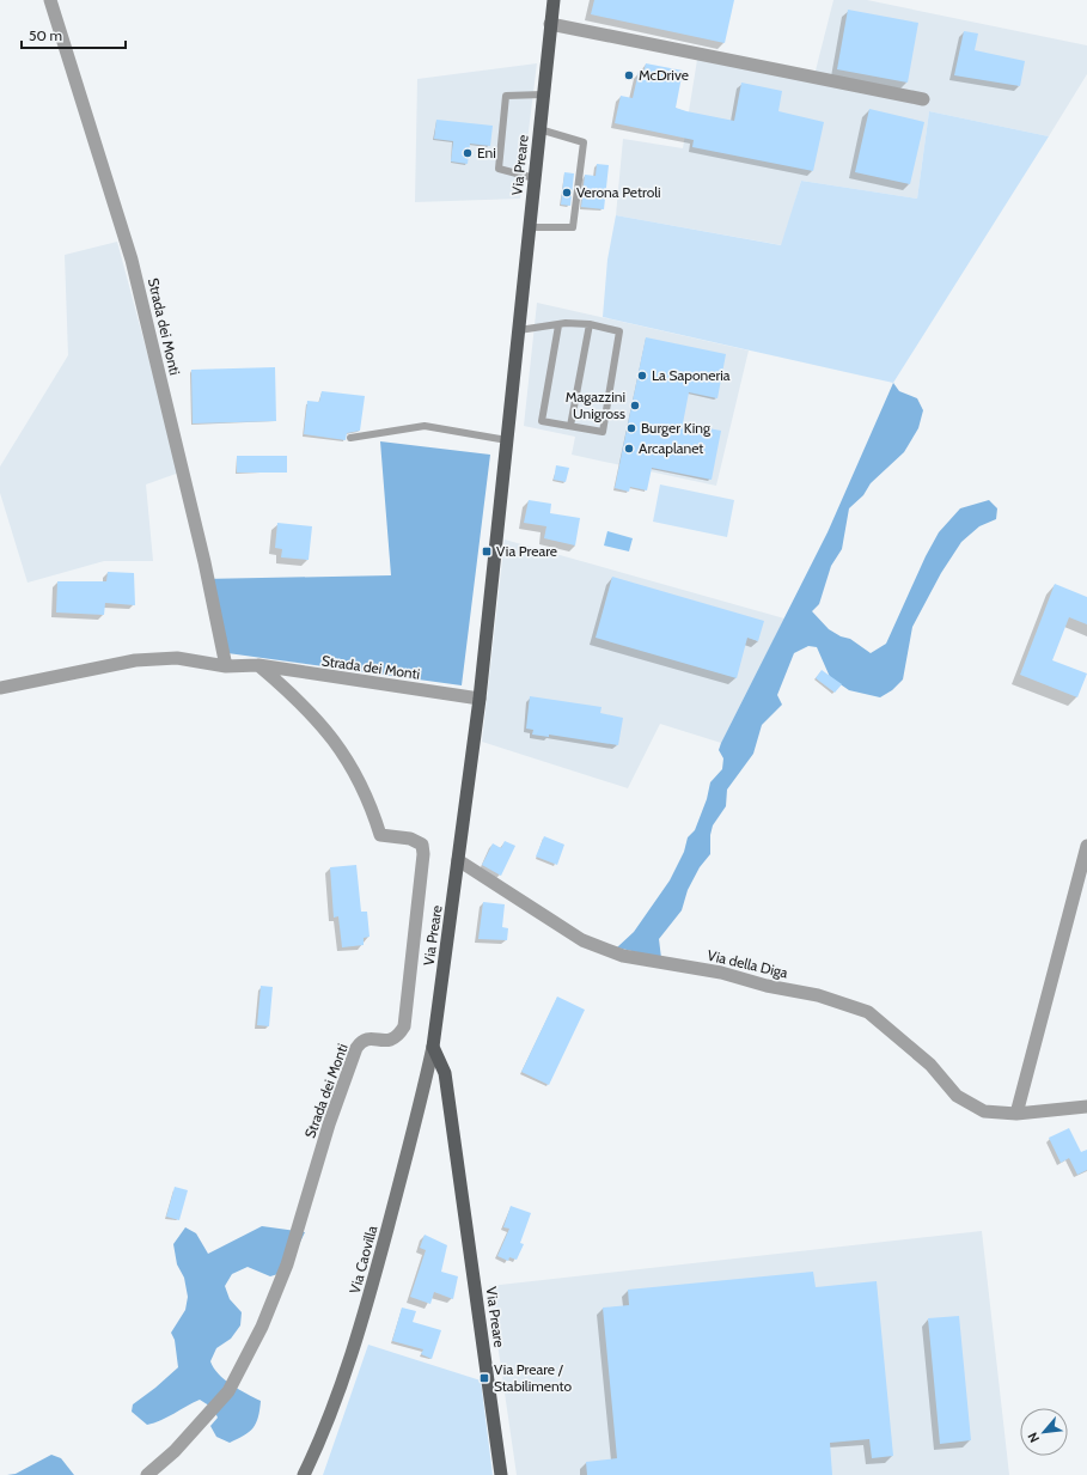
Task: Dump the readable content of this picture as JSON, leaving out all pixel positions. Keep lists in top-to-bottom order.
{
  "streets": {
    "main road": ["Via Preare", "Via Caovilla"],
    "street": ["Strada dei Monti", "Via della Diga"]
  },
  "crossings": [
    ["Via Preare", "Strada dei Monti"],
    ["Via Preare", "Via della Diga"],
    ["Via Preare", "Via Caovilla"]
  ],
  "places": {
    "other": [
      "McDrive",
      "Eni",
      "Verona Petroli",
      "La Saponeria",
      "Magazzini Unigross",
      "Burger King",
      "Arcaplanet"
    ],
    "transit": ["Via Preare", "Via Preare / Stabilimento"]
  },
  "scale_bar": "50 m",
  "north": "bottom left"
}
